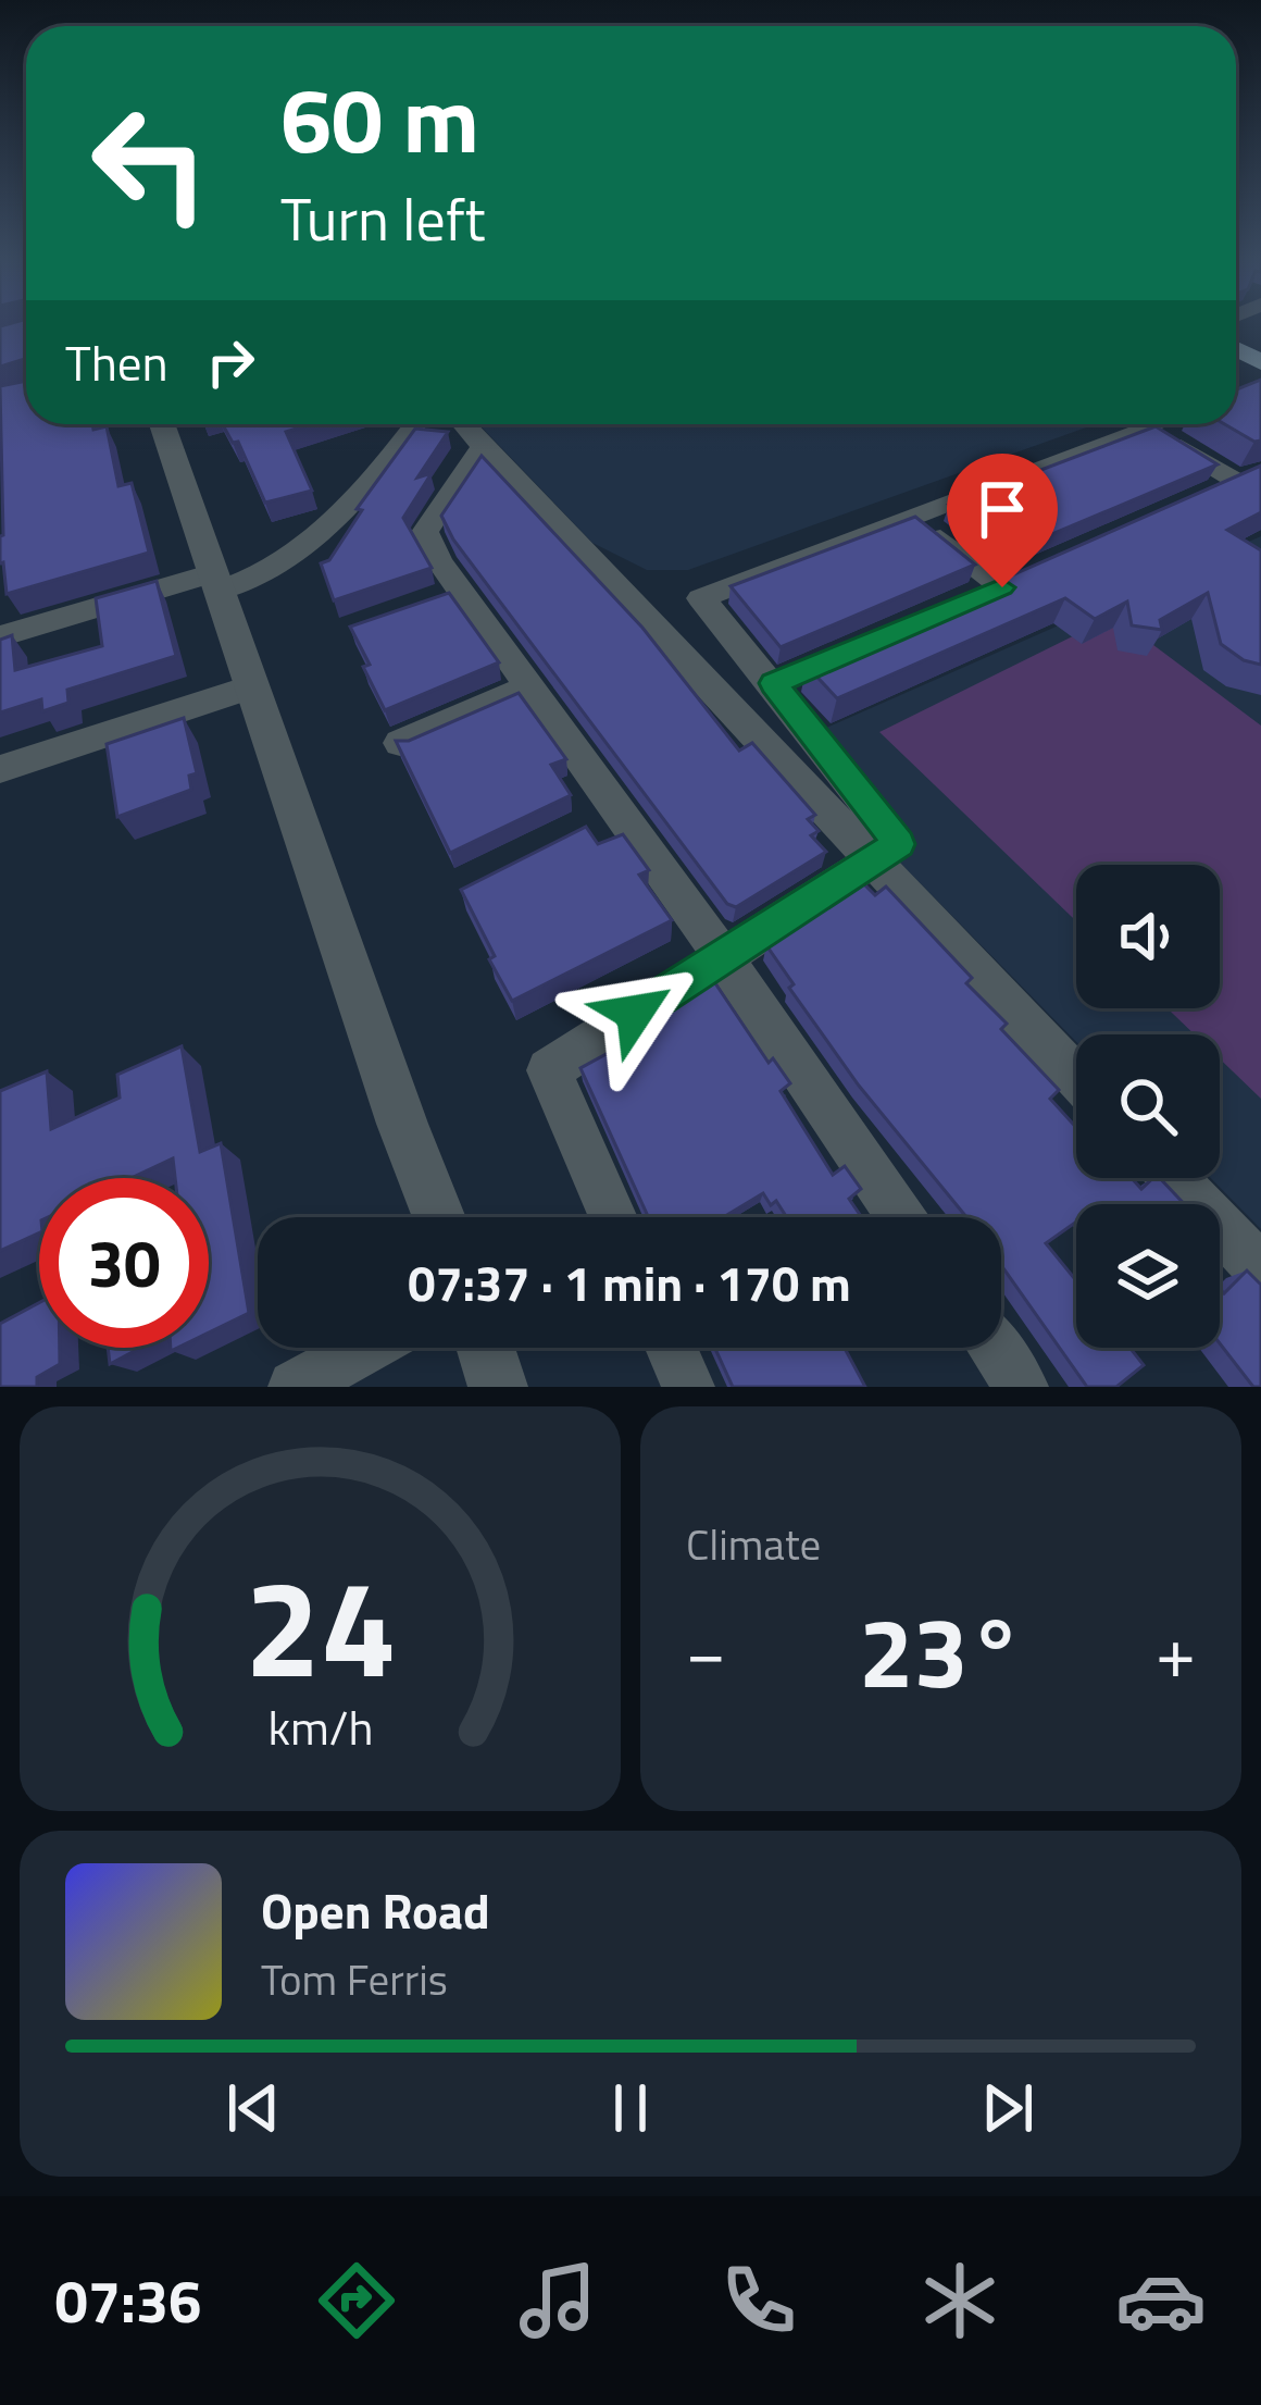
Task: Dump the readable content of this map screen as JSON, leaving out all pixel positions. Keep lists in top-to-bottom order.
{
  "page": {
    "turn": ["60 m", "Turn left"],
    "then": "Then",
    "limit": "30",
    "trip": "07:37 · 1 min · 170 m",
    "tile": "Climate",
    "heat": ["−", "23°", "+"],
    "song": ["Open Road", "Tom Ferris"],
    "tabs": "07:36",
    "gauge": ["24", "km/h"]
  }
}
